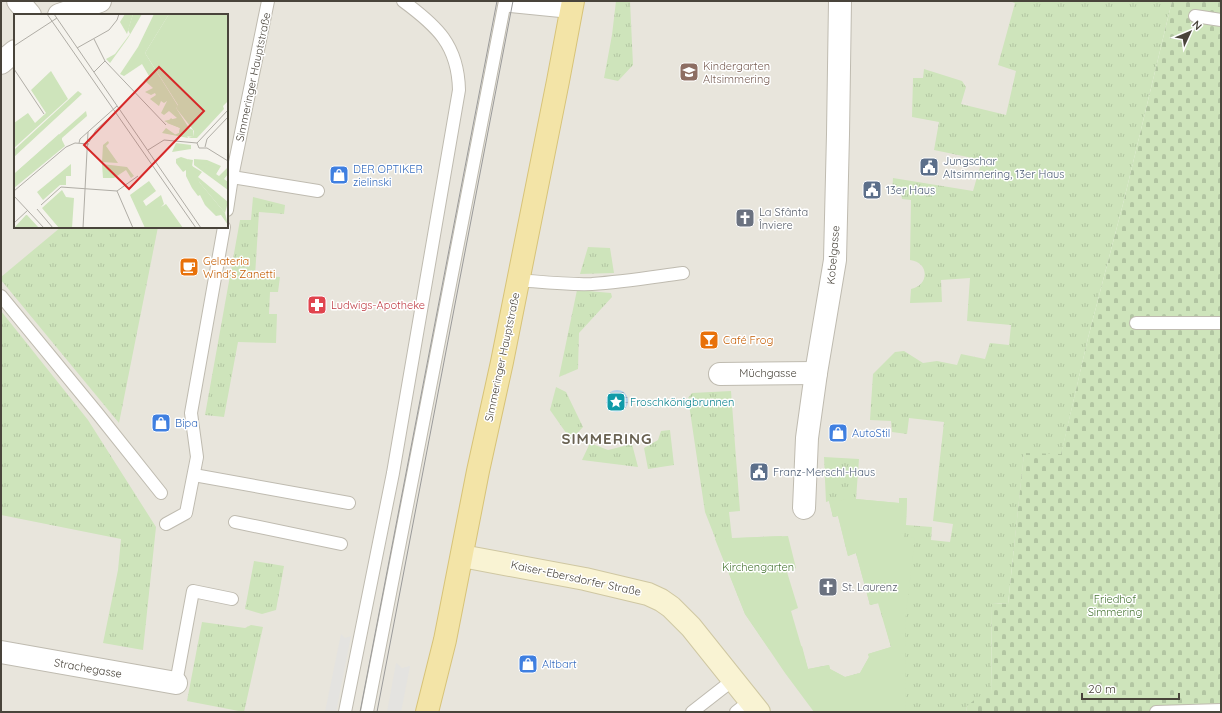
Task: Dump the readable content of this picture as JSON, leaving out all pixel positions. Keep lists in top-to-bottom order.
{
  "streets": {
    "main road": ["Simmeringer Hauptstraße", "Kaiser-Ebersdorfer Straße"],
    "street": ["Kobelgasse", "Müchgasse", "Strachegasse"]
  },
  "crossings": [
    ["Simmeringer Hauptstraße", "Kaiser-Ebersdorfer Straße"],
    ["Kobelgasse", "Müchgasse"]
  ],
  "districts": ["SIMMERING"],
  "parks": ["Kirchengarten", "Friedhof Simmering"],
  "places": {
    "school or university": ["Kindergarten Altsimmering"],
    "public building": ["Jungschar Altsimmering, 13er Haus", "13er Haus", "Franz-Merschl-Haus"],
    "shop": [
      "DER OPTIKER zielinski",
      "Bipa",
      "AutoStil",
      "Altbart"
    ],
    "church": ["La Sfânta Înviere", "St. Laurenz"],
    "cafe": ["Gelateria Wind's Zanetti"],
    "pharmacy": ["Ludwigs-Apotheke"],
    "bar": ["Café Frog"],
    "place": ["Froschkönigbrunnen"]
  },
  "scale_bar": "20 m",
  "north": "top right"
}
